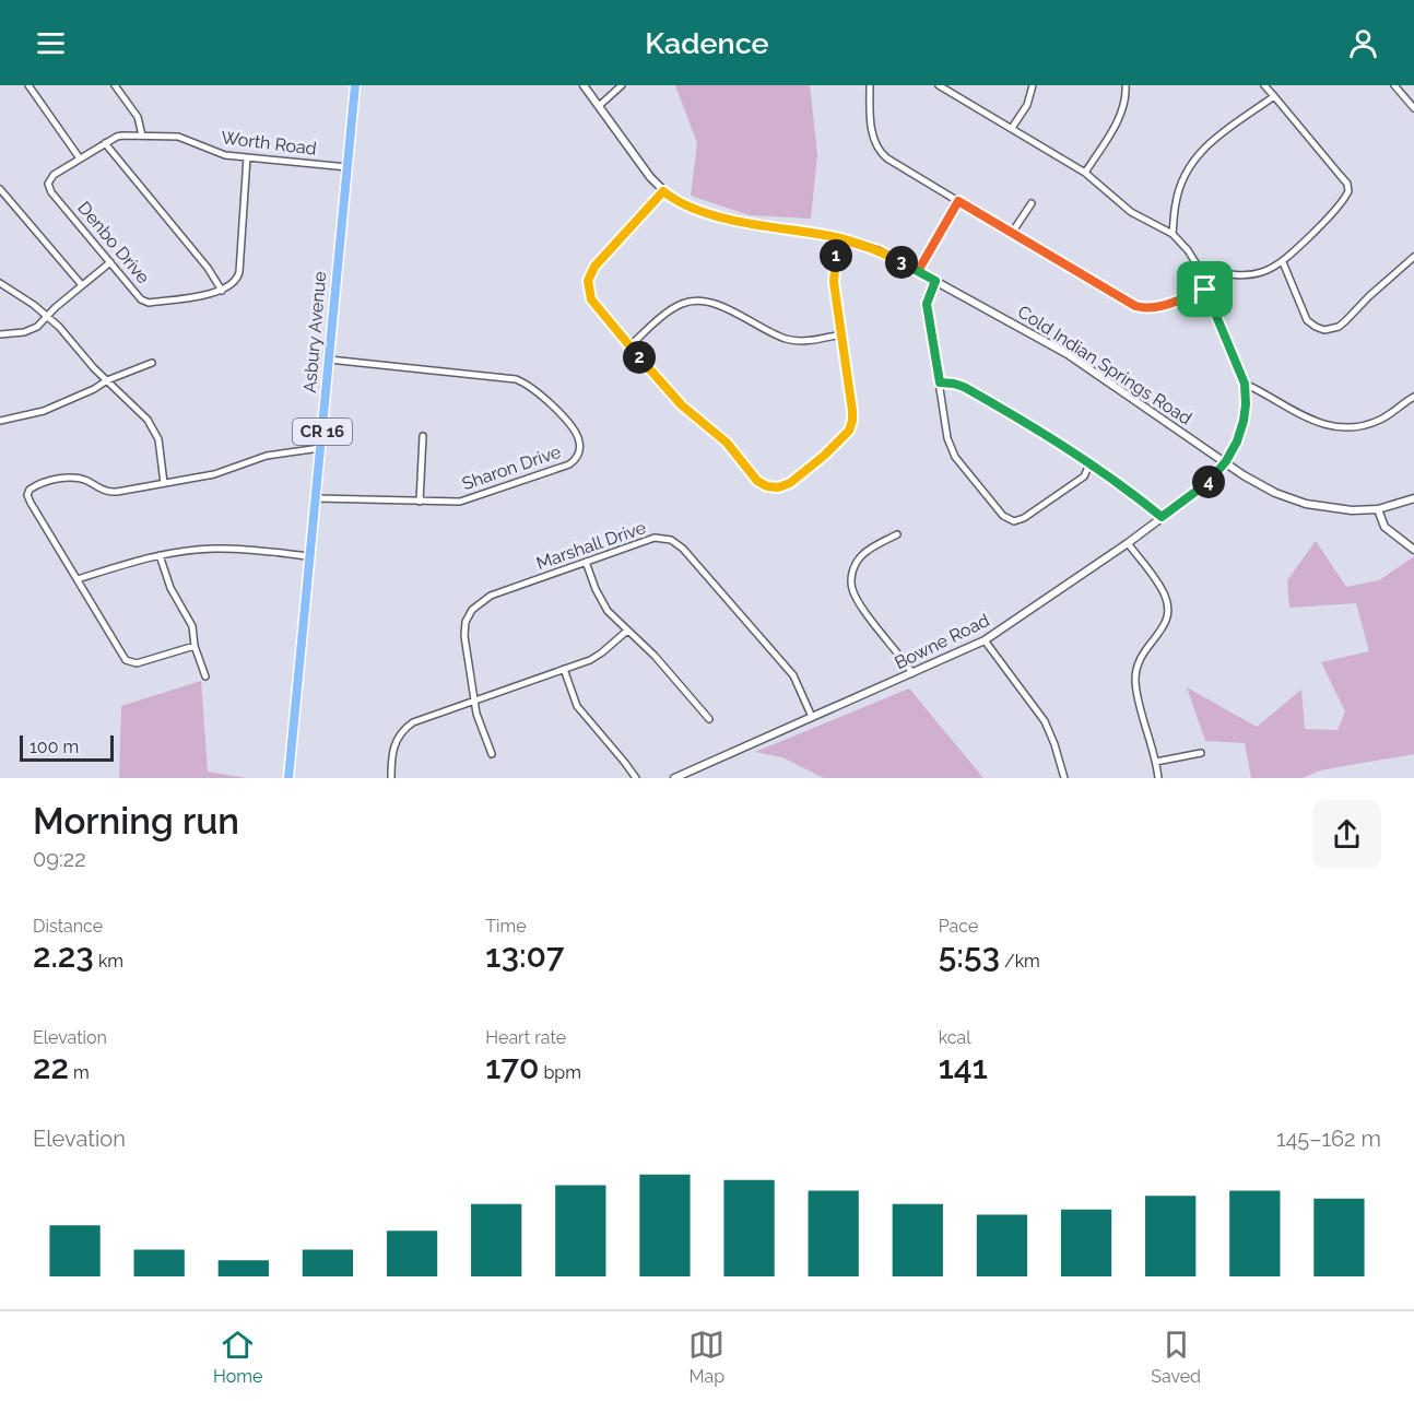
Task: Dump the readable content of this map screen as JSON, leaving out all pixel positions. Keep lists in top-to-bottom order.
{
  "streets": {
    "main road": ["Asbury Avenue", "CR 16"],
    "street": [
      "Worth Road",
      "Denbo Drive",
      "Cold Indian Springs Road",
      "Sharon Drive",
      "Marshall Drive",
      "Bowne Road"
    ]
  },
  "crossings": [
    ["Worth Road", "Denbo Drive"],
    ["Worth Road", "Asbury Avenue"],
    ["Asbury Avenue", "Sharon Drive"],
    ["Cold Indian Springs Road", "Bowne Road"],
    ["Marshall Drive", "Bowne Road"]
  ],
  "scale_bar": "100 m",
  "page": {
    "header": "Kadence",
    "pins": [
      "1",
      "3",
      "2",
      "4"
    ],
    "scale": "100 m",
    "heading": ["Morning run", "09:22"],
    "stats": [
      ["Distance", "2.23 km"],
      ["Time", "13:07"],
      ["Pace", "5:53 /km"],
      ["Elevation", "22 m"],
      ["Heart rate", "170 bpm"],
      ["kcal", "141"]
    ],
    "chart": ["Elevation", "145–162 m"],
    "tabs": ["Home", "Map", "Saved"]
  }
}
